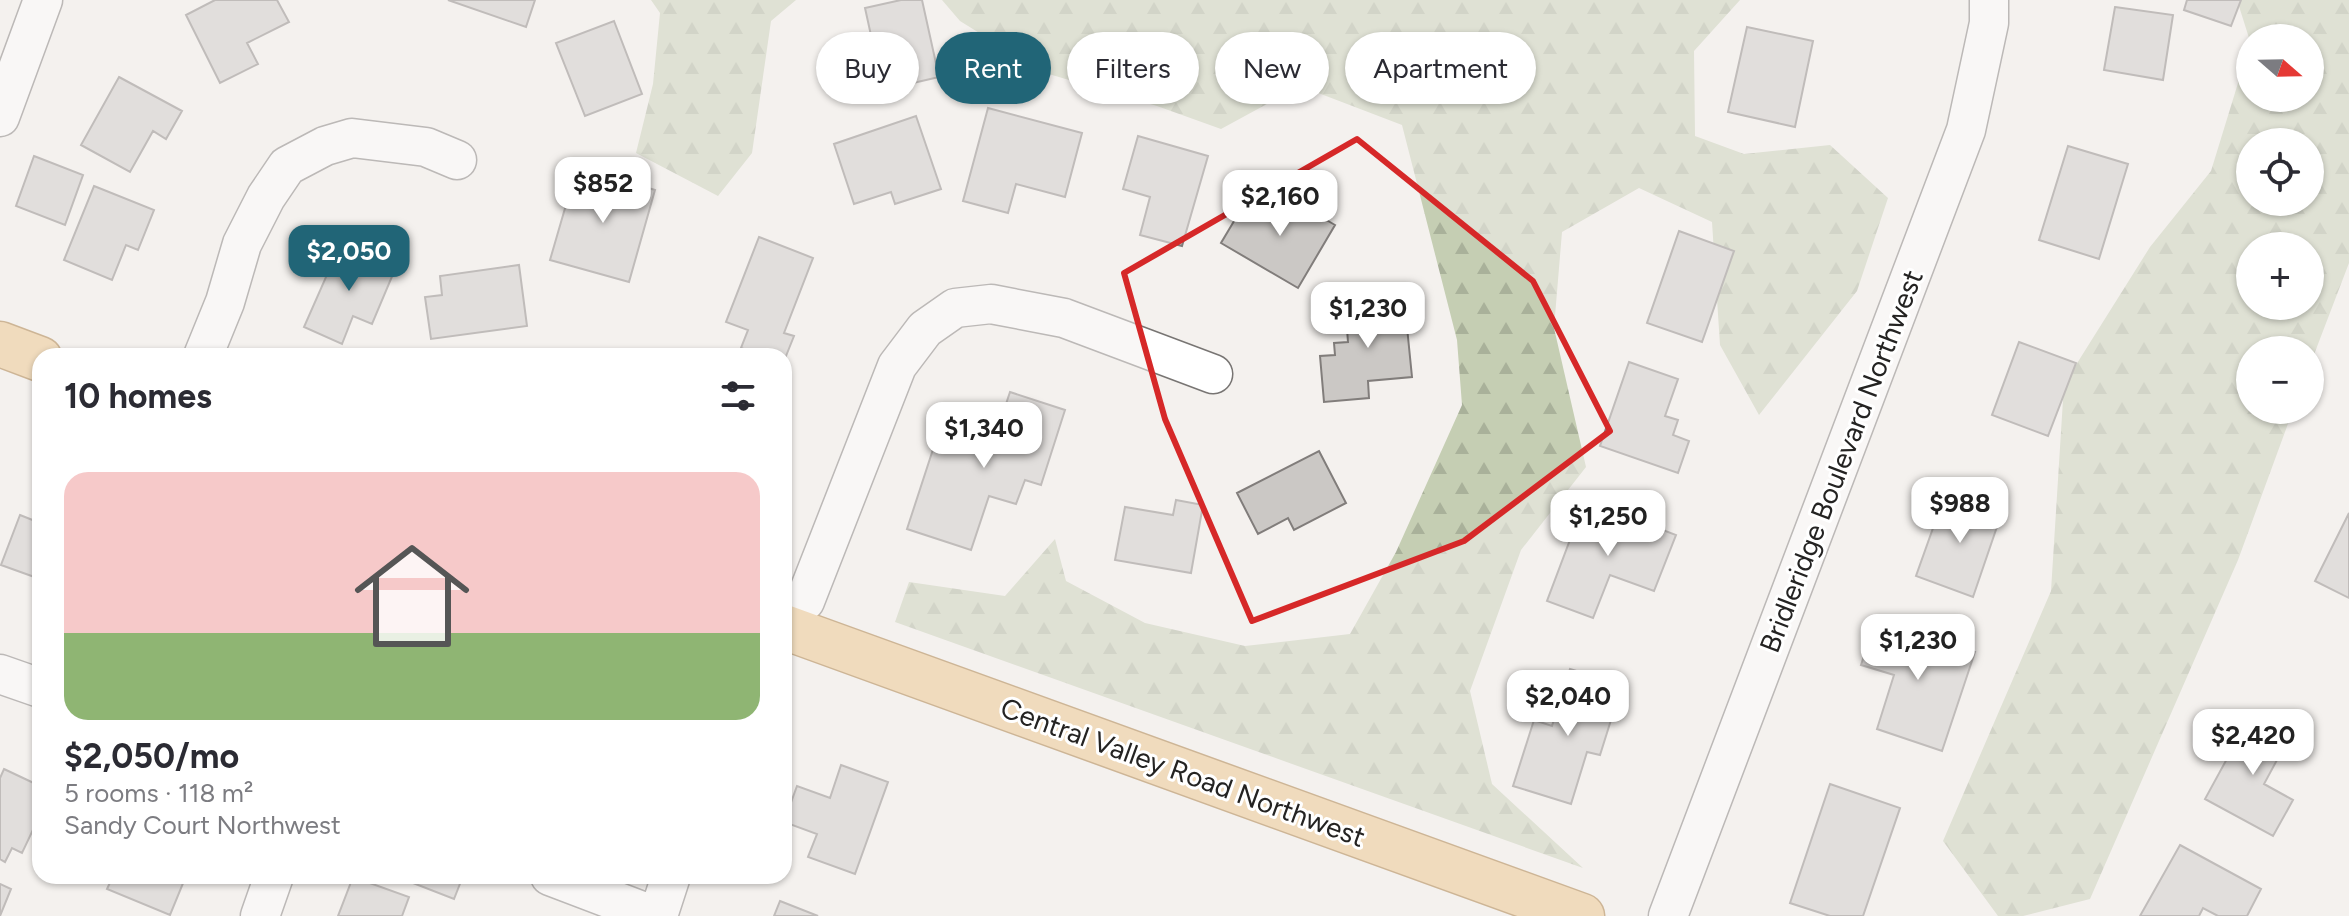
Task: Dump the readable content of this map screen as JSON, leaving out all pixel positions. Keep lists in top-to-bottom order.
{
  "streets": {
    "main road": ["Central Valley Road Northwest"],
    "street": ["Bridleridge Boulevard Northwest"]
  },
  "north": "right",
  "page": {
    "map_buttons": ["+", "−"],
    "chip": [
      "Buy",
      "Rent",
      "Filters",
      "New",
      "Apartment"
    ],
    "price": [
      "$852",
      "$2,160",
      "$2,050",
      "$1,230",
      "$1,340",
      "$988",
      "$1,250",
      "$1,230",
      "$2,040",
      "$2,420"
    ],
    "heading": "10 homes",
    "list": [
      {
        "name": "$2,050/mo",
        "note": "5 rooms · 118 m² · Sandy Court Northwest"
      }
    ]
  }
}
